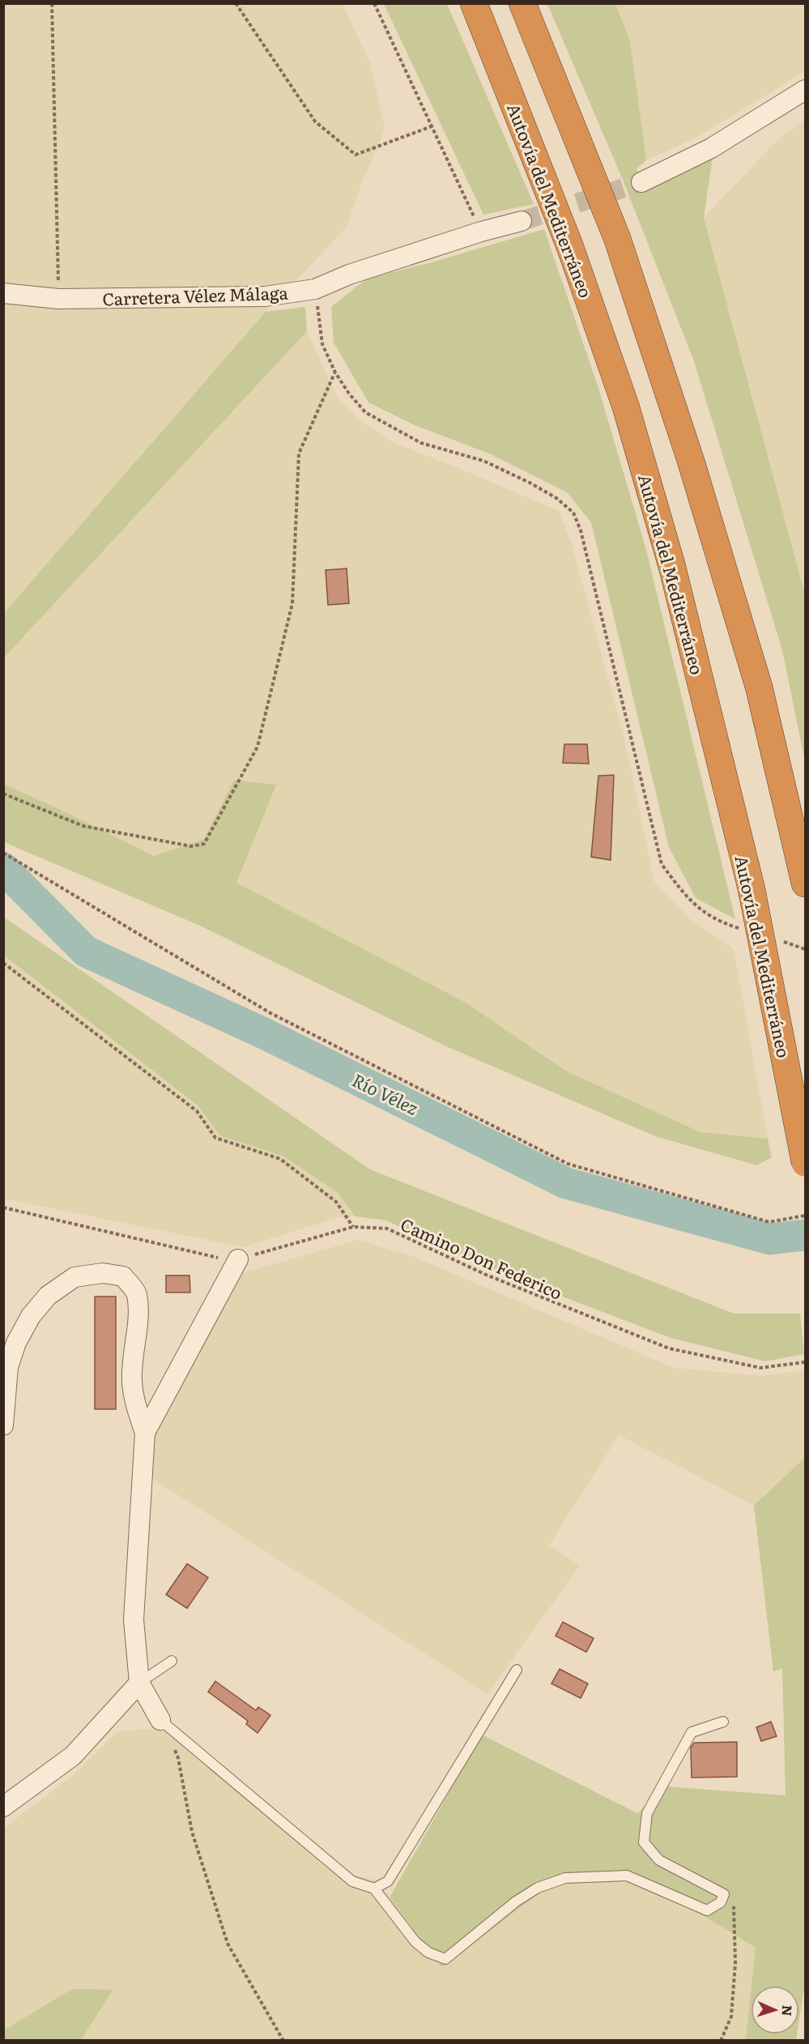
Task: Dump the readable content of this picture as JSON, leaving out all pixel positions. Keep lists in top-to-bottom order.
{
  "streets": {
    "highway": ["Autovía del Mediterráneo"],
    "street": ["Carretera Vélez Málaga"],
    "path": ["Camino Don Federico"]
  },
  "water": ["Río Vélez"],
  "north": "right"
}
